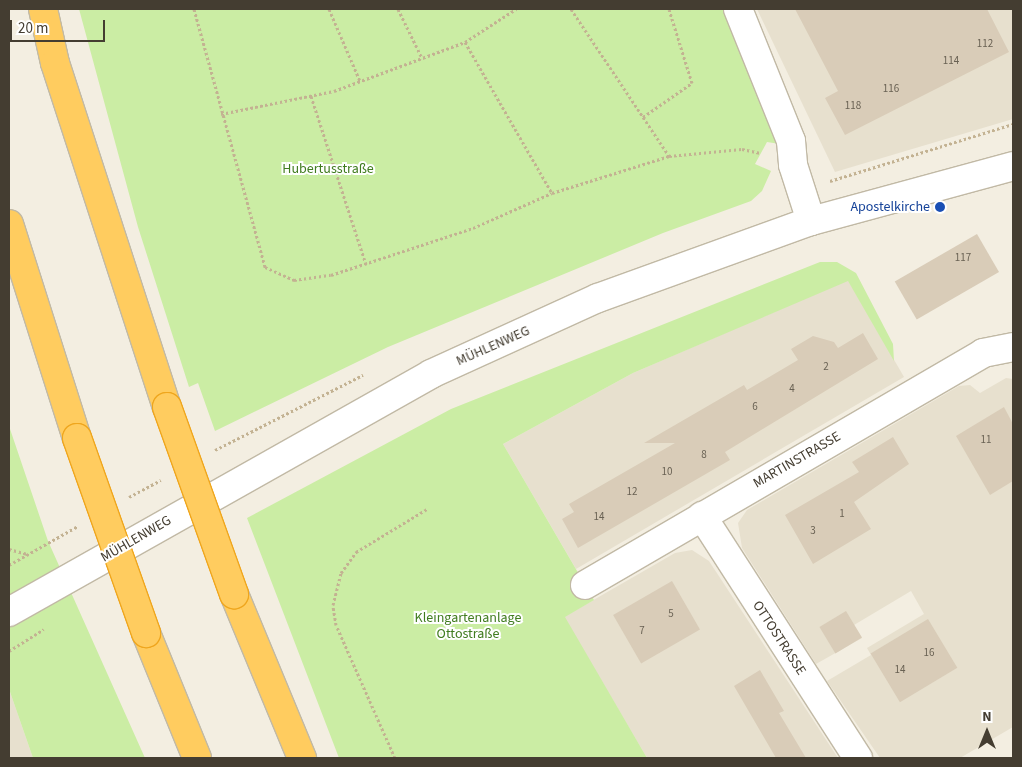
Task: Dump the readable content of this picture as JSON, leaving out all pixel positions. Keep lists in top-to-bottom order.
{
  "streets": {
    "street": ["MÜHLENWEG", "MARTINSTRASSE", "OTTOSTRASSE"]
  },
  "crossings": [
    ["MARTINSTRASSE", "OTTOSTRASSE"]
  ],
  "parks": ["Hubertusstraße", "Kleingartenanlage Ottostraße"],
  "places": ["Apostelkirche"],
  "house_numbers": [
    "112",
    "114",
    "116",
    "118",
    "117",
    "2",
    "4",
    "6",
    "11",
    "8",
    "10",
    "12",
    "1",
    "14",
    "3",
    "5",
    "7",
    "16",
    "14"
  ],
  "scale_bar": "20 m",
  "north": "top"
}
